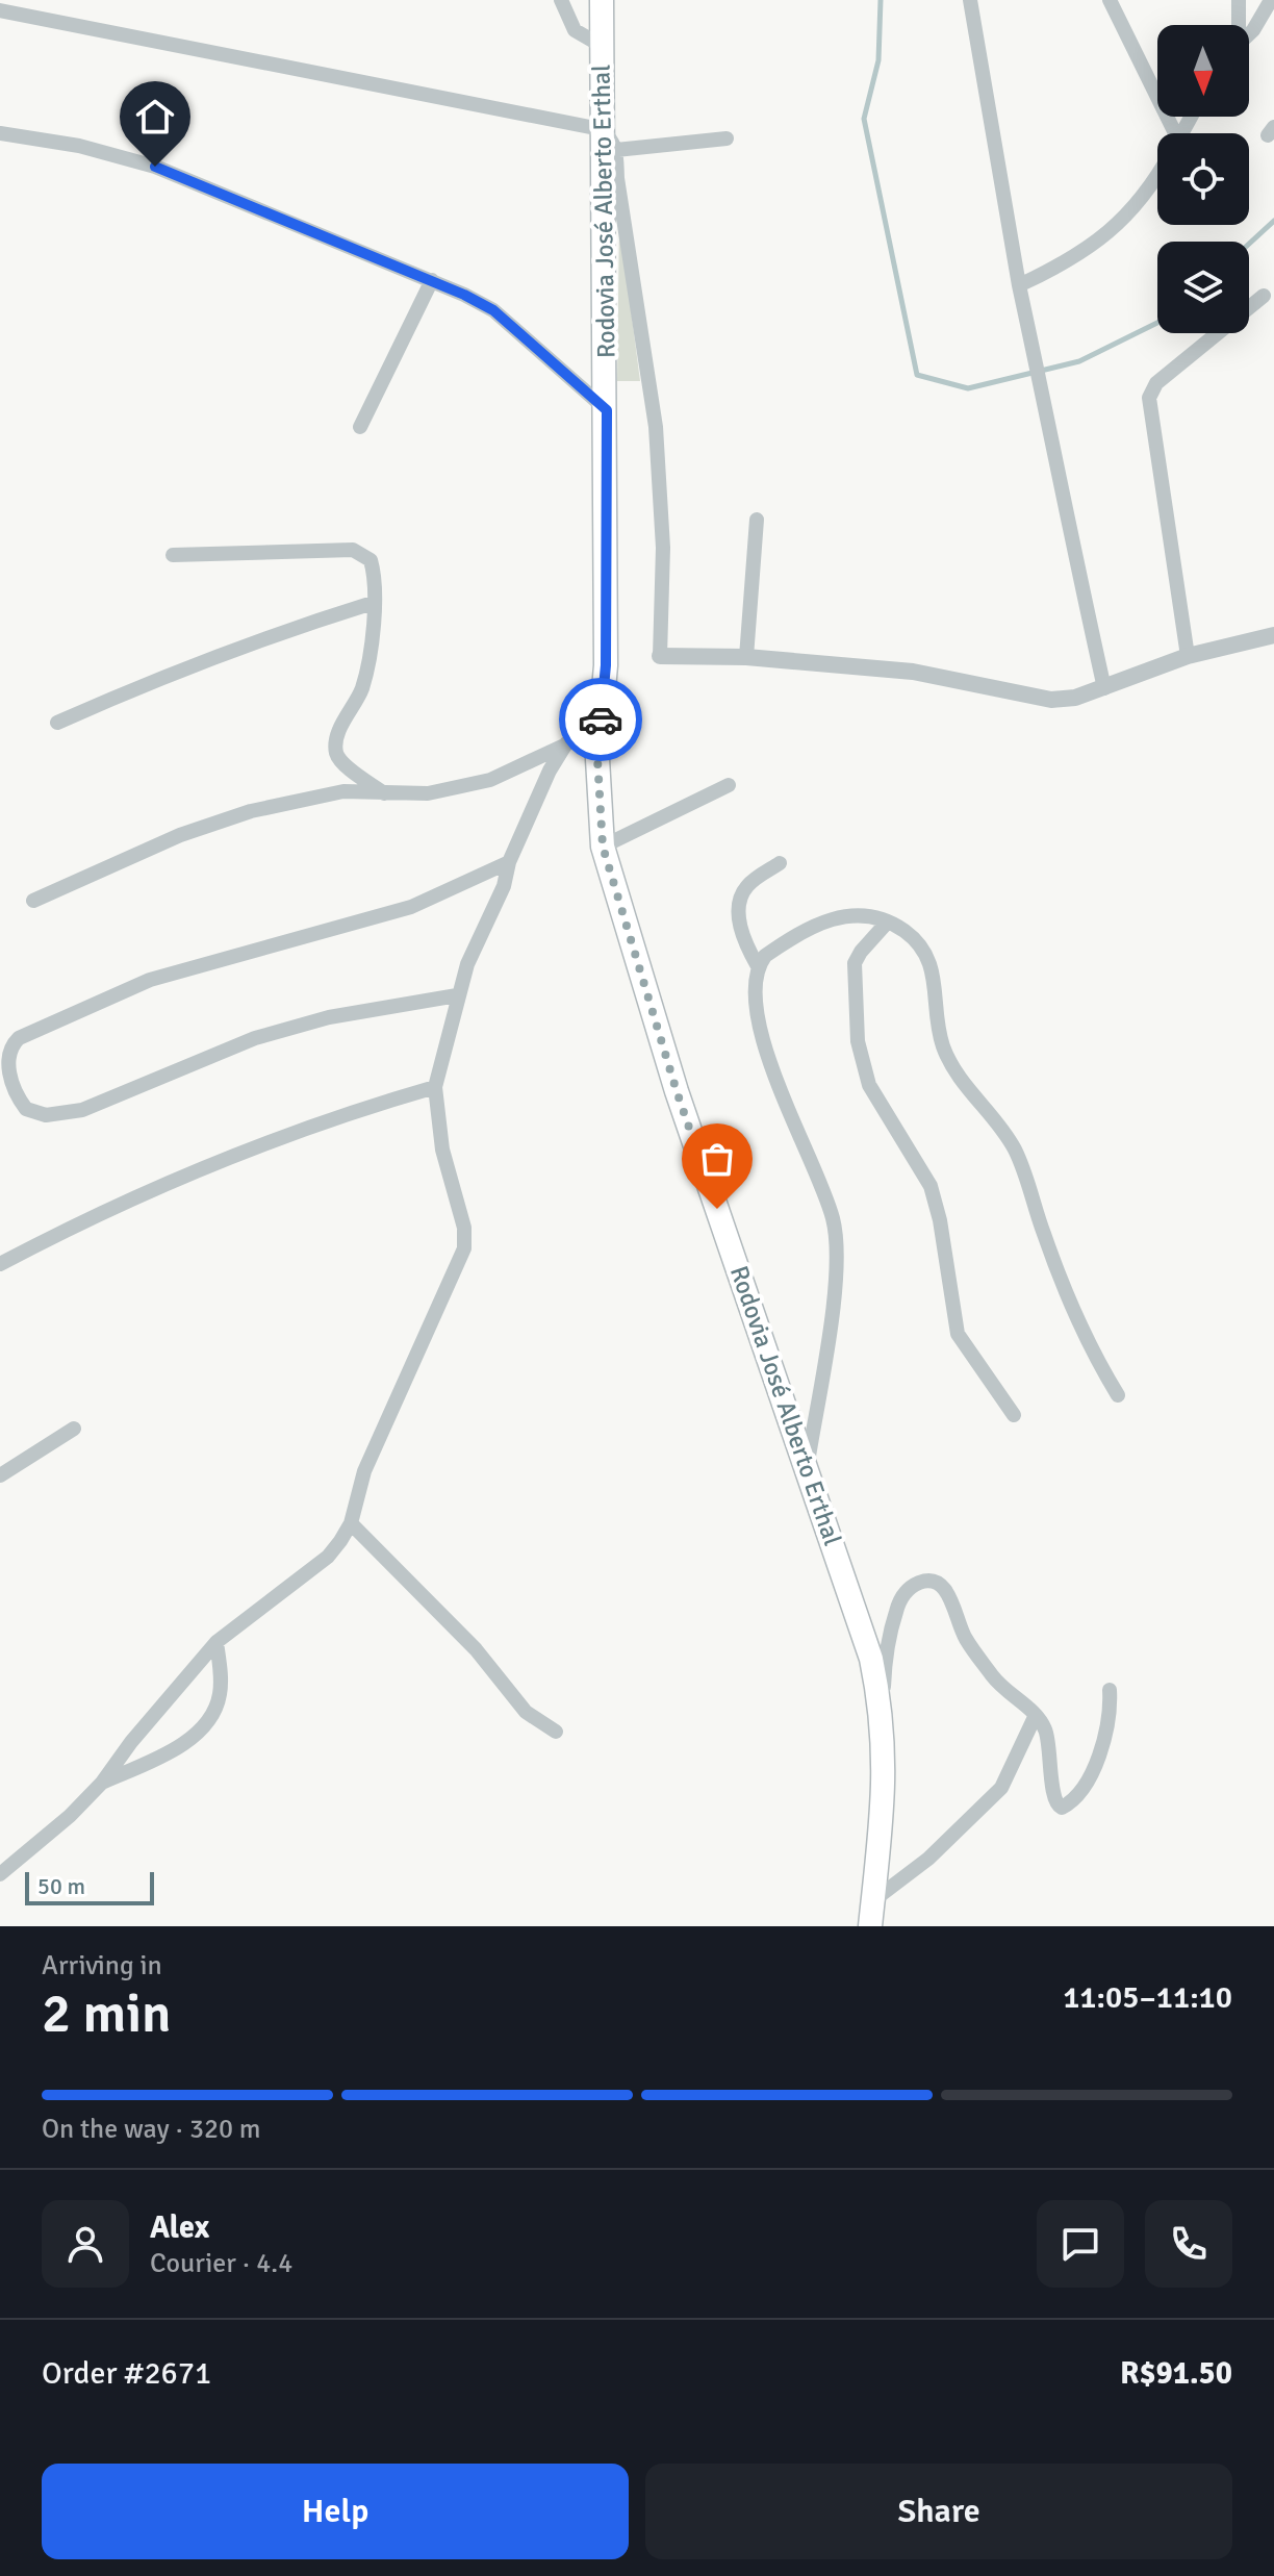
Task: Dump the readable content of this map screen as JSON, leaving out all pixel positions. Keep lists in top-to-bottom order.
{
  "streets": {
    "main road": ["Rodovia José Alberto Erthal"]
  },
  "scale_bar": "50 m",
  "north": "bottom",
  "page": {
    "scale": "50 m",
    "heading": ["2 min", "Arriving in", "11:05–11:10"],
    "panel": [
      "Alex",
      "Courier · 4.4",
      "Order #2671",
      "R$91.50"
    ],
    "bar": "On the way · 320 m",
    "buttons": ["Help", "Share"]
  }
}
